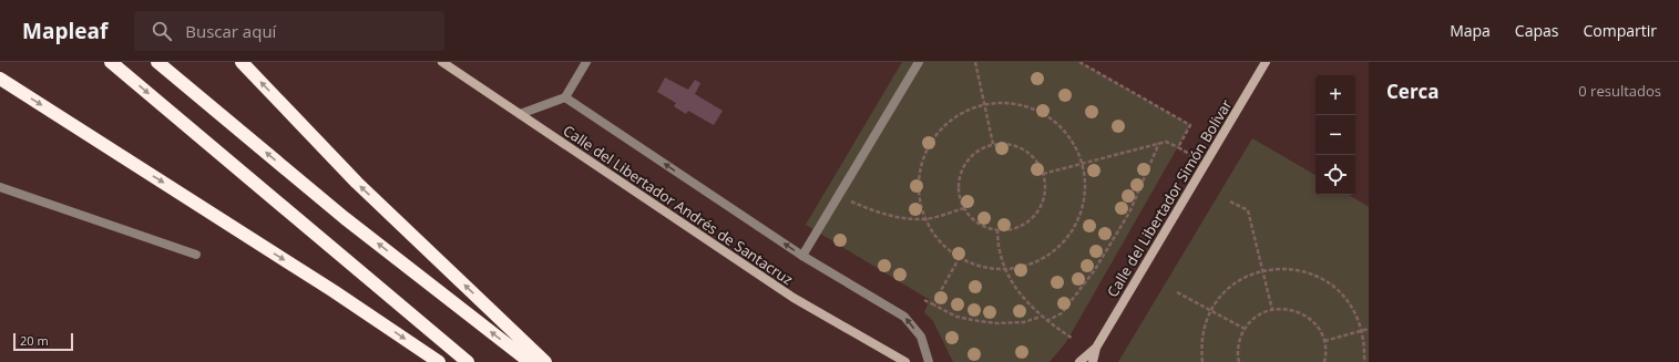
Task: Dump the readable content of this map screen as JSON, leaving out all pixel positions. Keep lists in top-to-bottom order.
{
  "streets": {
    "main road": ["Calle del Libertador Simón Bolivar", "Calle del Libertador Andrés de Santacruz"]
  },
  "scale_bar": "20 m",
  "page": {
    "header": "Mapleaf",
    "search": "Buscar aquí",
    "nav": ["Mapa", "Capas", "Compartir"],
    "heading": ["Cerca", "0 resultados"],
    "map_buttons": ["+", "−"],
    "scale": "20 m"
  }
}
